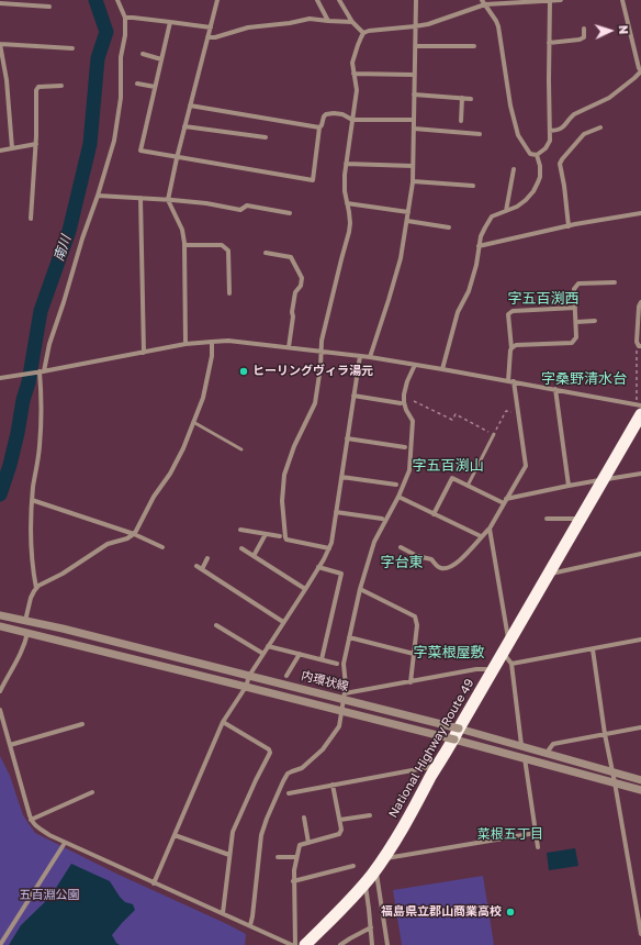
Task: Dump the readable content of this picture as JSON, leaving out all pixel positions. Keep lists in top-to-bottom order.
{
  "streets": {
    "highway": ["National Highway Route 49"],
    "street": ["内環状線"]
  },
  "crossings": [
    ["内環状線", "National Highway Route 49"]
  ],
  "districts": [
    "字五百渕西",
    "字桑野清水台",
    "字五百渕山",
    "字台東",
    "字菜根屋敷",
    "菜根五丁目"
  ],
  "water": ["南川"],
  "parks": ["五百淵公園"],
  "places": ["ヒーリングヴィラ湯元", "福島県立郡山商業高校"],
  "north": "right"
}
